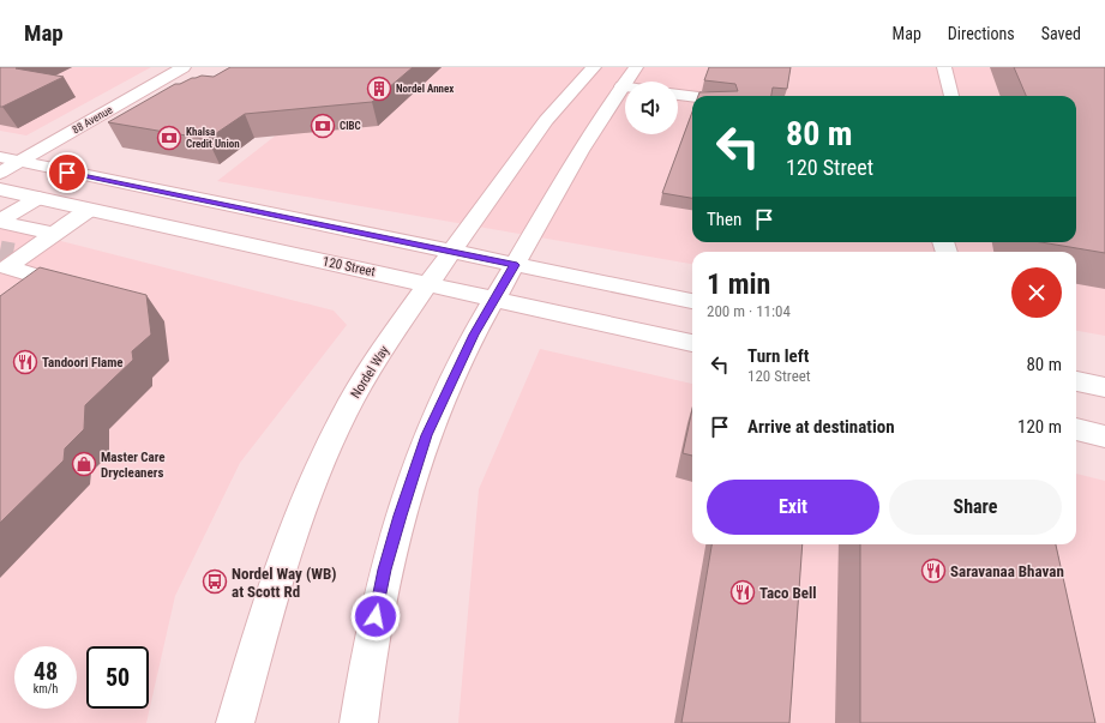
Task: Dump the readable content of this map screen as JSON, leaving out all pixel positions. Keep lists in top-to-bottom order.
{
  "streets": {
    "main road": ["88 Avenue", "120 Street", "Nordel Way"]
  },
  "crossings": [
    ["120 Street", "Nordel Way"]
  ],
  "places": {
    "building": ["Nordel Annex"],
    "bank": ["CIBC", "Khalsa Credit Union"],
    "restaurant": ["Tandoori Flame", "Saravanaa Bhavan", "Taco Bell"],
    "shop": ["Master Care Drycleaners"],
    "bus stop": ["Nordel Way (WB) at Scott Rd"]
  },
  "page": {
    "header": "Map",
    "nav": ["Map", "Directions", "Saved"],
    "turn": ["80 m", "120 Street"],
    "then": "Then",
    "heading": ["1 min", "200 m · 11:04"],
    "list": [
      {
        "name": "Turn left",
        "note": "120 Street",
        "value": "80 m"
      },
      {
        "name": "Arrive at destination",
        "value": "120 m"
      }
    ],
    "buttons": ["Exit", "Share"],
    "speed": "48 km/h",
    "limit": "50"
  }
}
